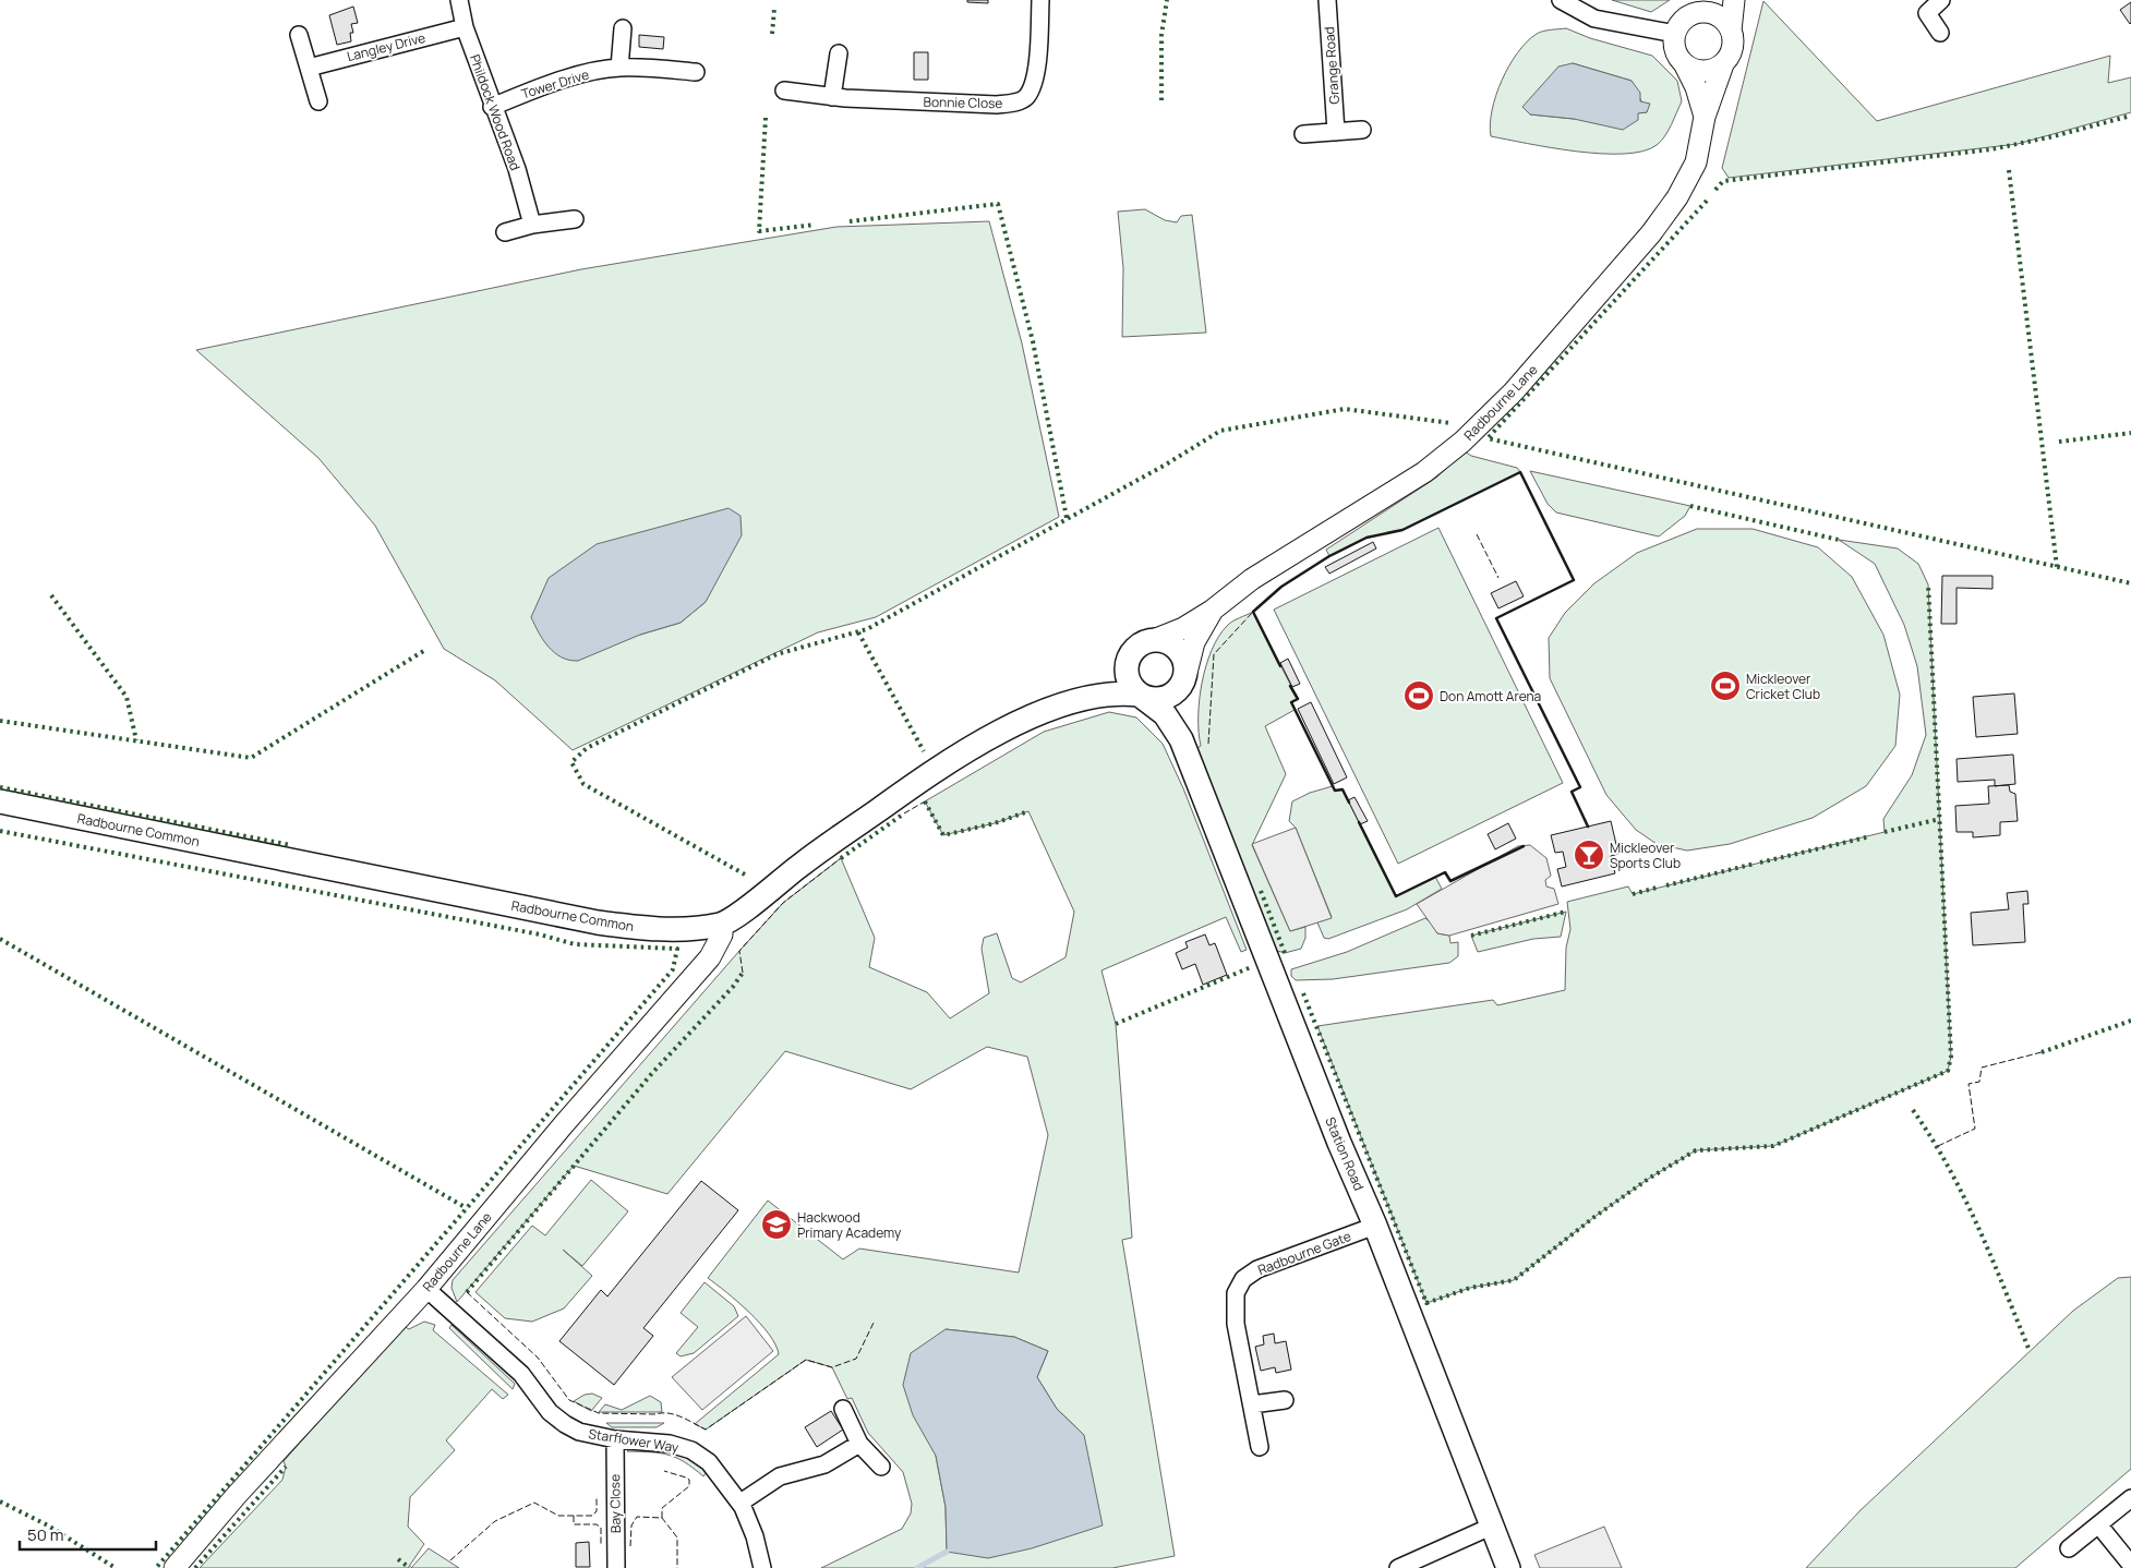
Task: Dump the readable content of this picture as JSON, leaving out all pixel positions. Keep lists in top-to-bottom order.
{
  "streets": {
    "main road": ["Radbourne Common", "Station Road"],
    "street": [
      "Langley Drive",
      "Grange Road",
      "Tower Drive",
      "Bonnie Close",
      "Phildock Wood Road",
      "Radbourne Lane",
      "Radbourne Gate",
      "Starflower Way",
      "Bay Close"
    ]
  },
  "crossings": [
    ["Langley Drive", "Phildock Wood Road"],
    ["Tower Drive", "Phildock Wood Road"],
    ["Radbourne Lane", "Radbourne Common"],
    ["Radbourne Lane", "Station Road"],
    ["Radbourne Lane", "Starflower Way"],
    ["Radbourne Common", "Station Road"],
    ["Station Road", "Radbourne Gate"],
    ["Starflower Way", "Bay Close"]
  ],
  "places": {
    "sports": ["Mickleover Cricket Club", "Don Amott Arena"],
    "bar": ["Mickleover Sports Club"],
    "school or university": ["Hackwood Primary Academy"]
  },
  "scale_bar": "50 m"
}
